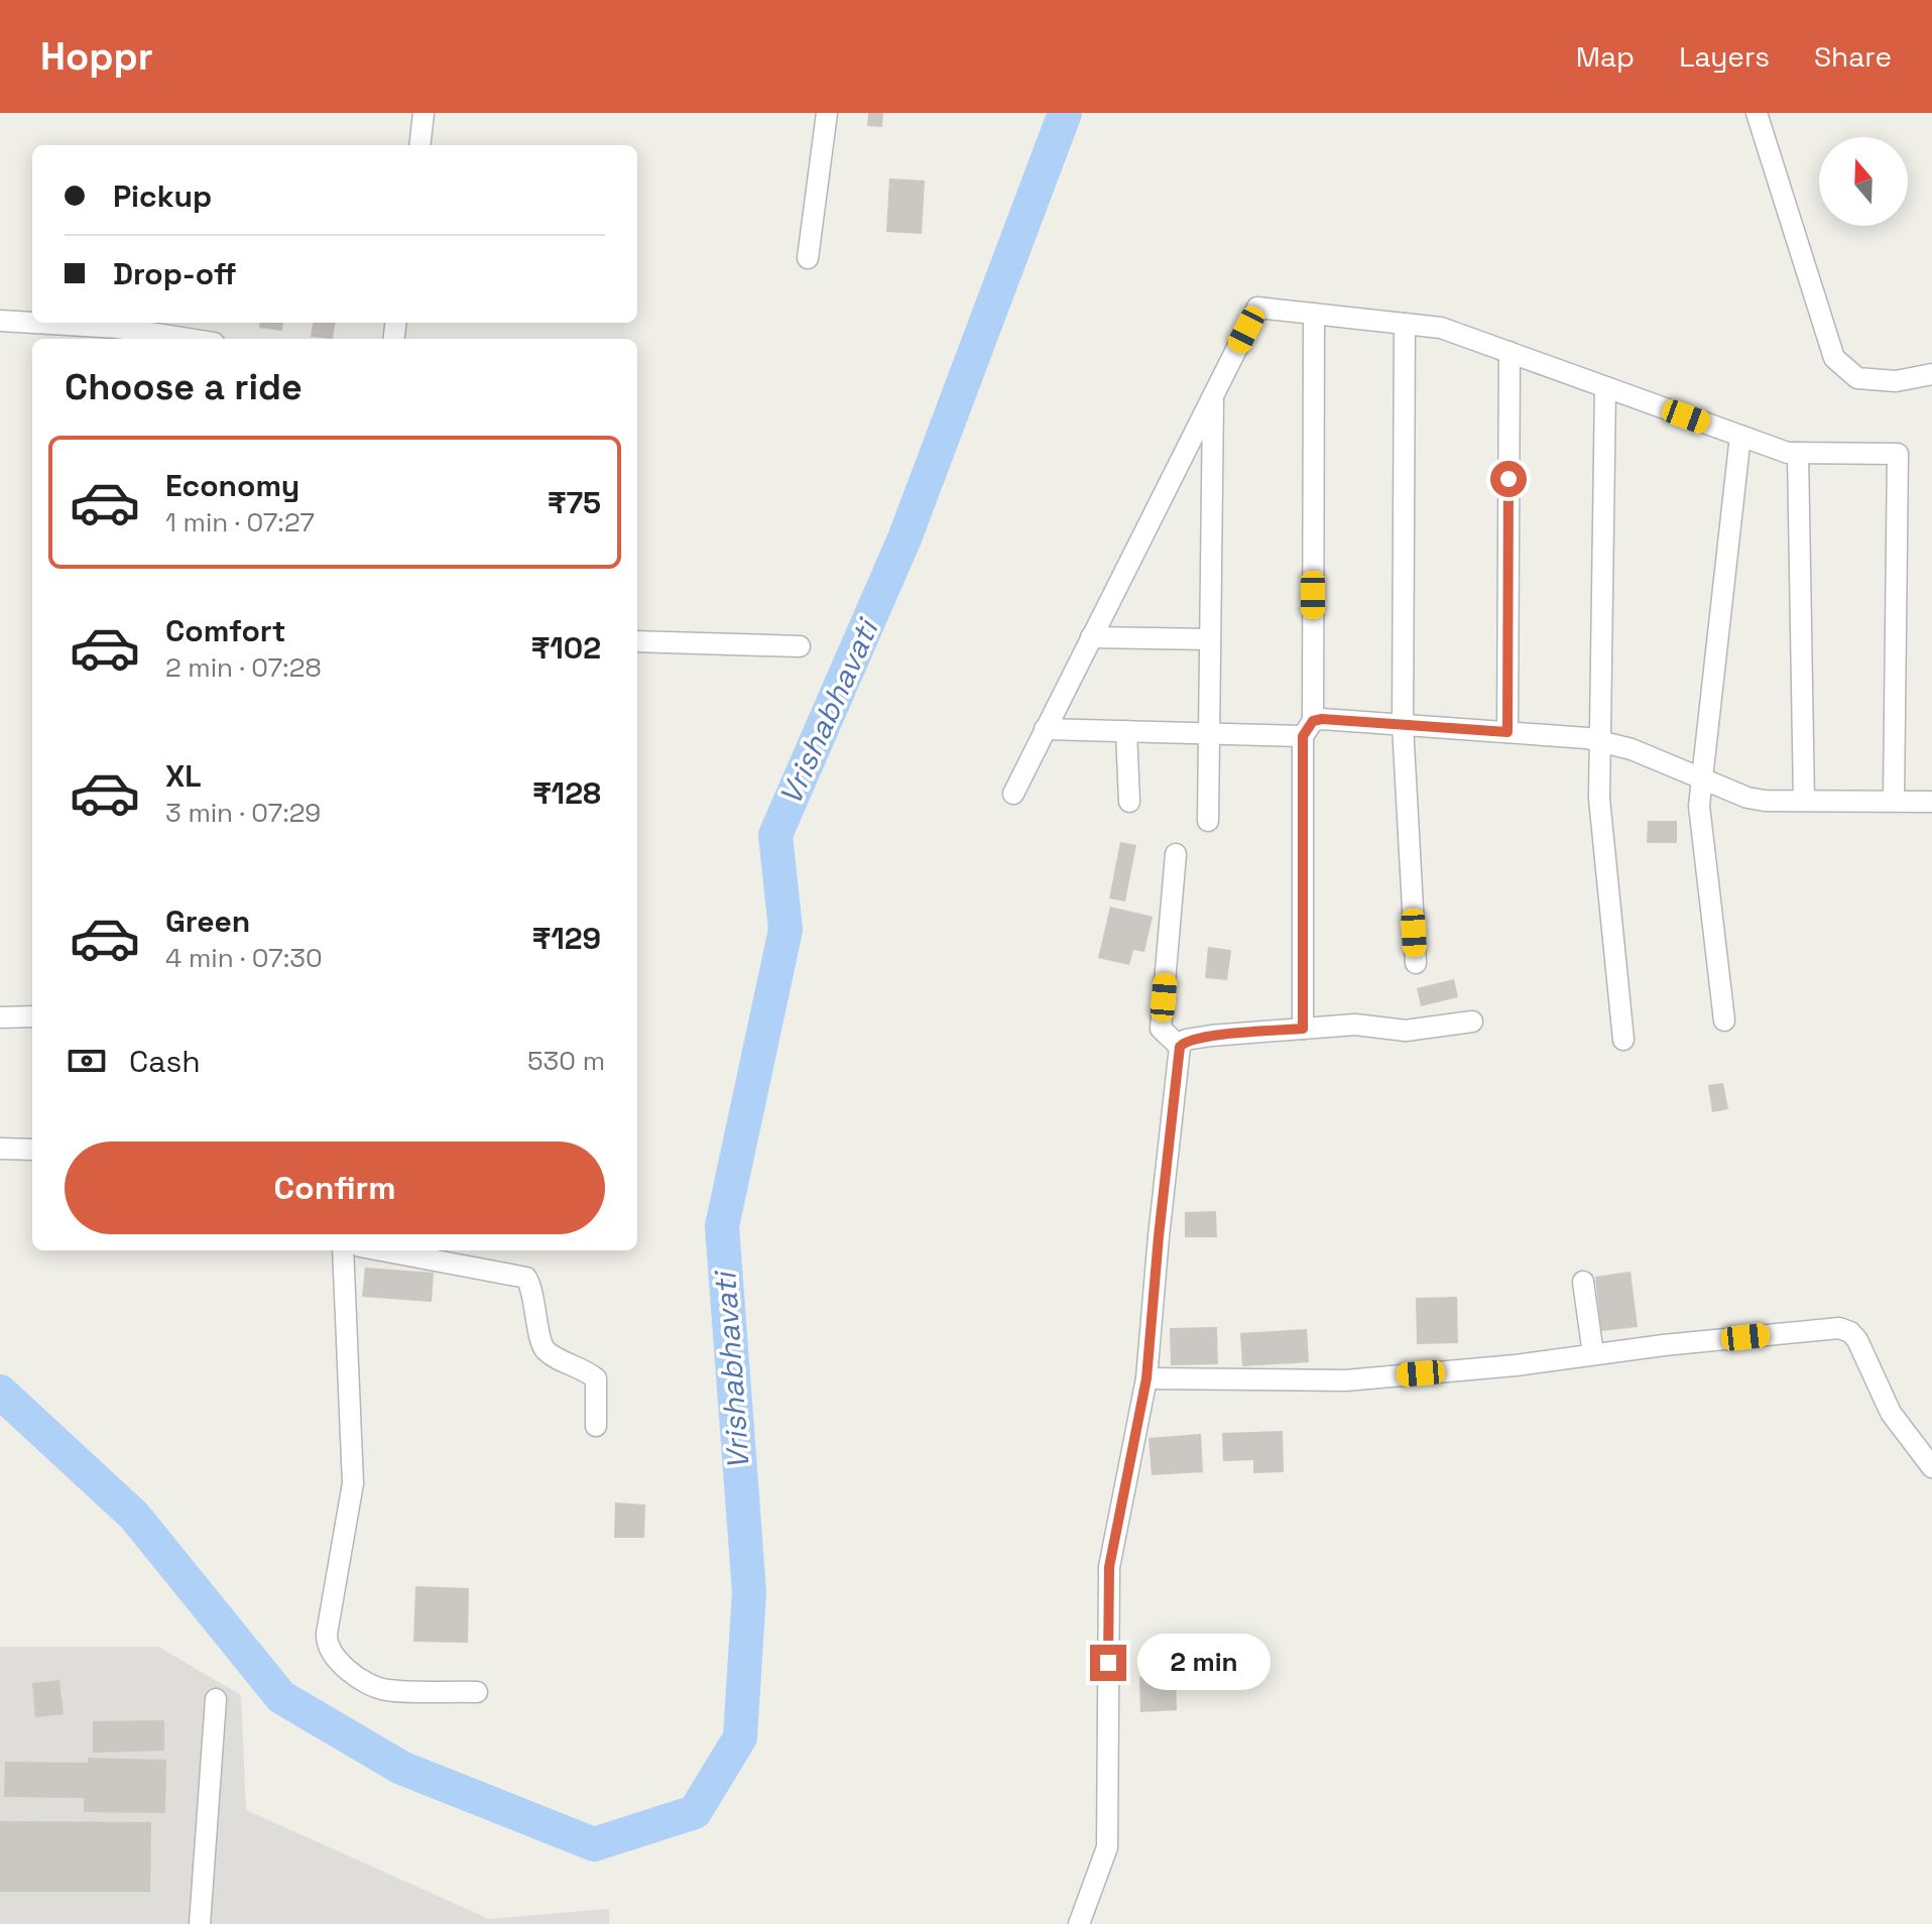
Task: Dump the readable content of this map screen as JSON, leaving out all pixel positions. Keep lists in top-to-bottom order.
{
  "water": ["Vrishabhavati"],
  "north": "top",
  "page": {
    "header": "Hoppr",
    "nav": ["Map", "Layers", "Share"],
    "banner": ["Pickup", "Drop-off"],
    "heading": "Choose a ride",
    "list": [
      {
        "name": "Economy",
        "note": "1 min · 07:27",
        "value": "₹75"
      },
      {
        "name": "Comfort",
        "note": "2 min · 07:28",
        "value": "₹102"
      },
      {
        "name": "XL",
        "note": "3 min · 07:29",
        "value": "₹128"
      },
      {
        "name": "Green",
        "note": "4 min · 07:30",
        "value": "₹129"
      }
    ],
    "pay": ["Cash", "530 m"],
    "buttons": "Confirm",
    "bubble": "2 min"
  }
}
